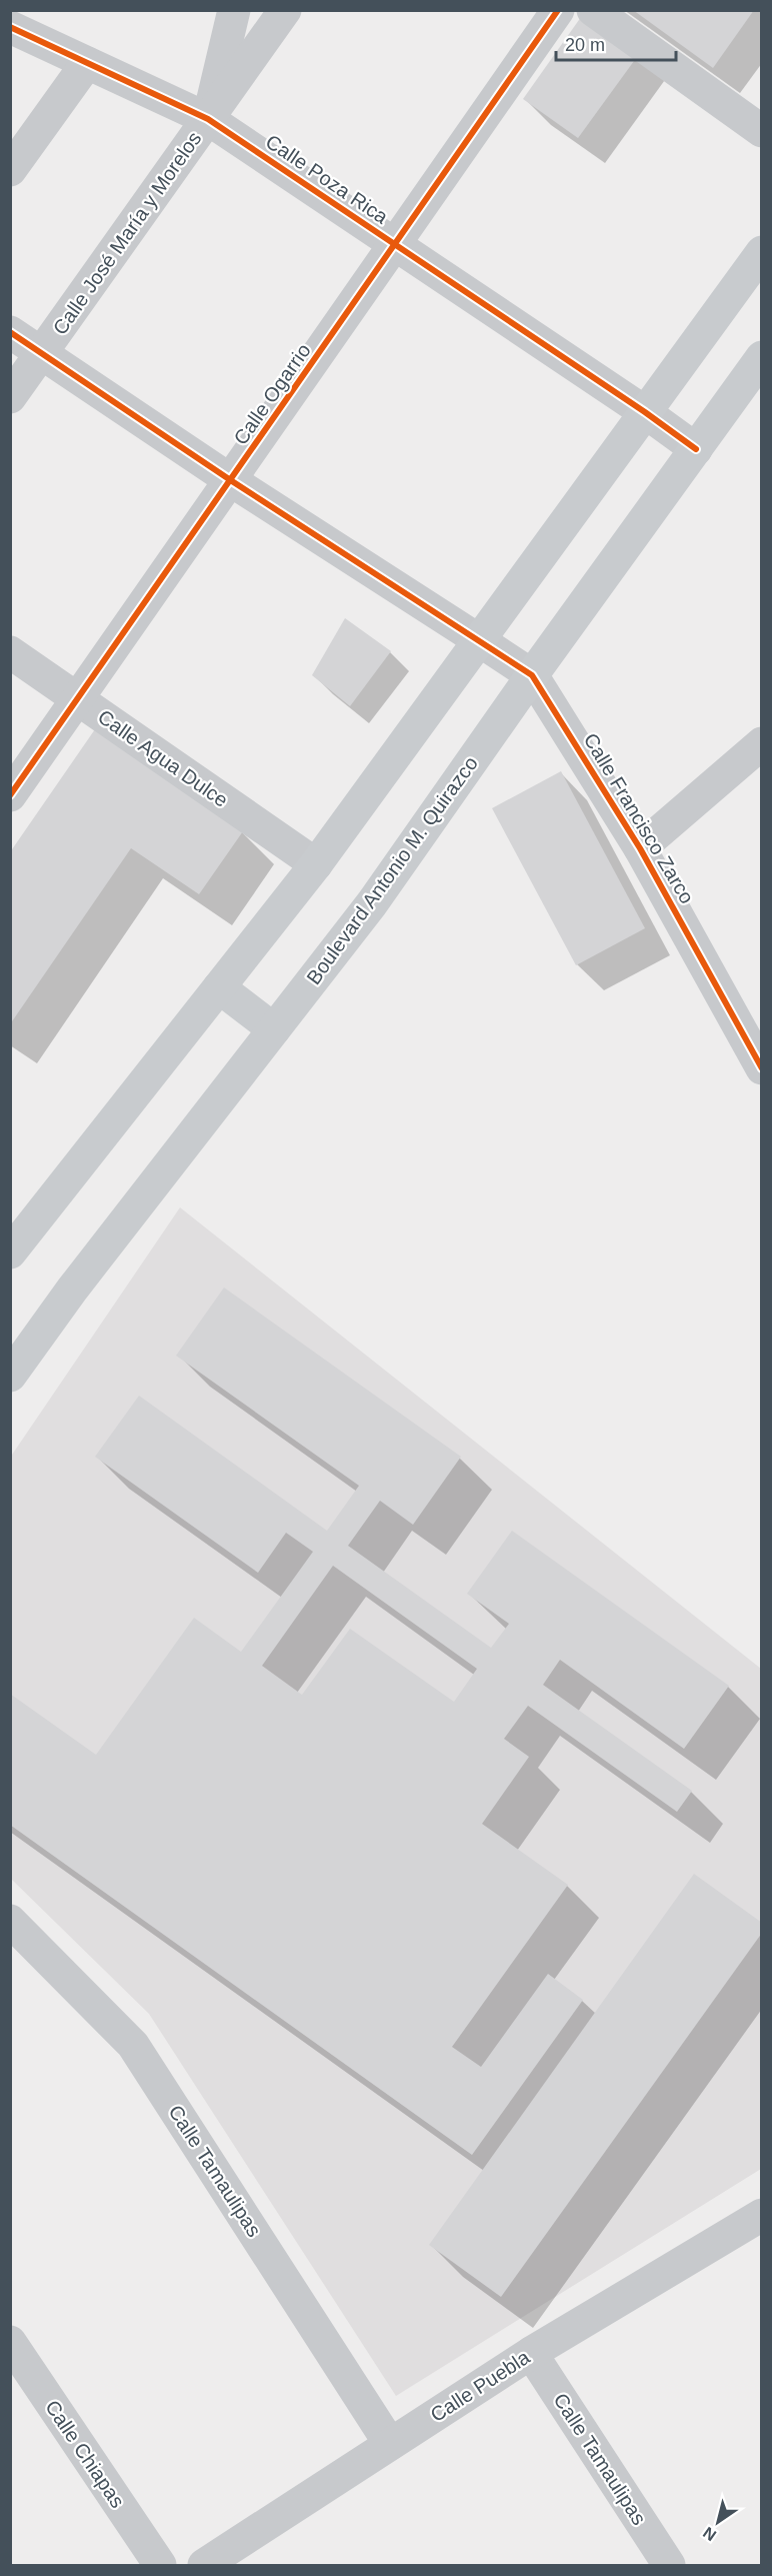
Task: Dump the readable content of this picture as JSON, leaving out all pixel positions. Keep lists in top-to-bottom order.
{
  "streets": {
    "main road": ["Boulevard Antonio M. Quirazco"],
    "street": [
      "Calle Poza Rica",
      "Calle José María y Morelos",
      "Calle Ogarrio",
      "Calle Agua Dulce",
      "Calle Francisco Zarco",
      "Calle Tamaulipas",
      "Calle Puebla",
      "Calle Chiapas"
    ]
  },
  "crossings": [
    ["Calle Poza Rica", "Calle José María y Morelos"],
    ["Calle Poza Rica", "Calle Ogarrio"],
    ["Calle Poza Rica", "Boulevard Antonio M. Quirazco"],
    ["Calle José María y Morelos", "Calle Francisco Zarco"],
    ["Calle Ogarrio", "Calle Agua Dulce"],
    ["Calle Ogarrio", "Calle Francisco Zarco"],
    ["Calle Francisco Zarco", "Boulevard Antonio M. Quirazco"],
    ["Calle Tamaulipas", "Calle Puebla"]
  ],
  "scale_bar": "20 m",
  "north": "bottom left"
}
